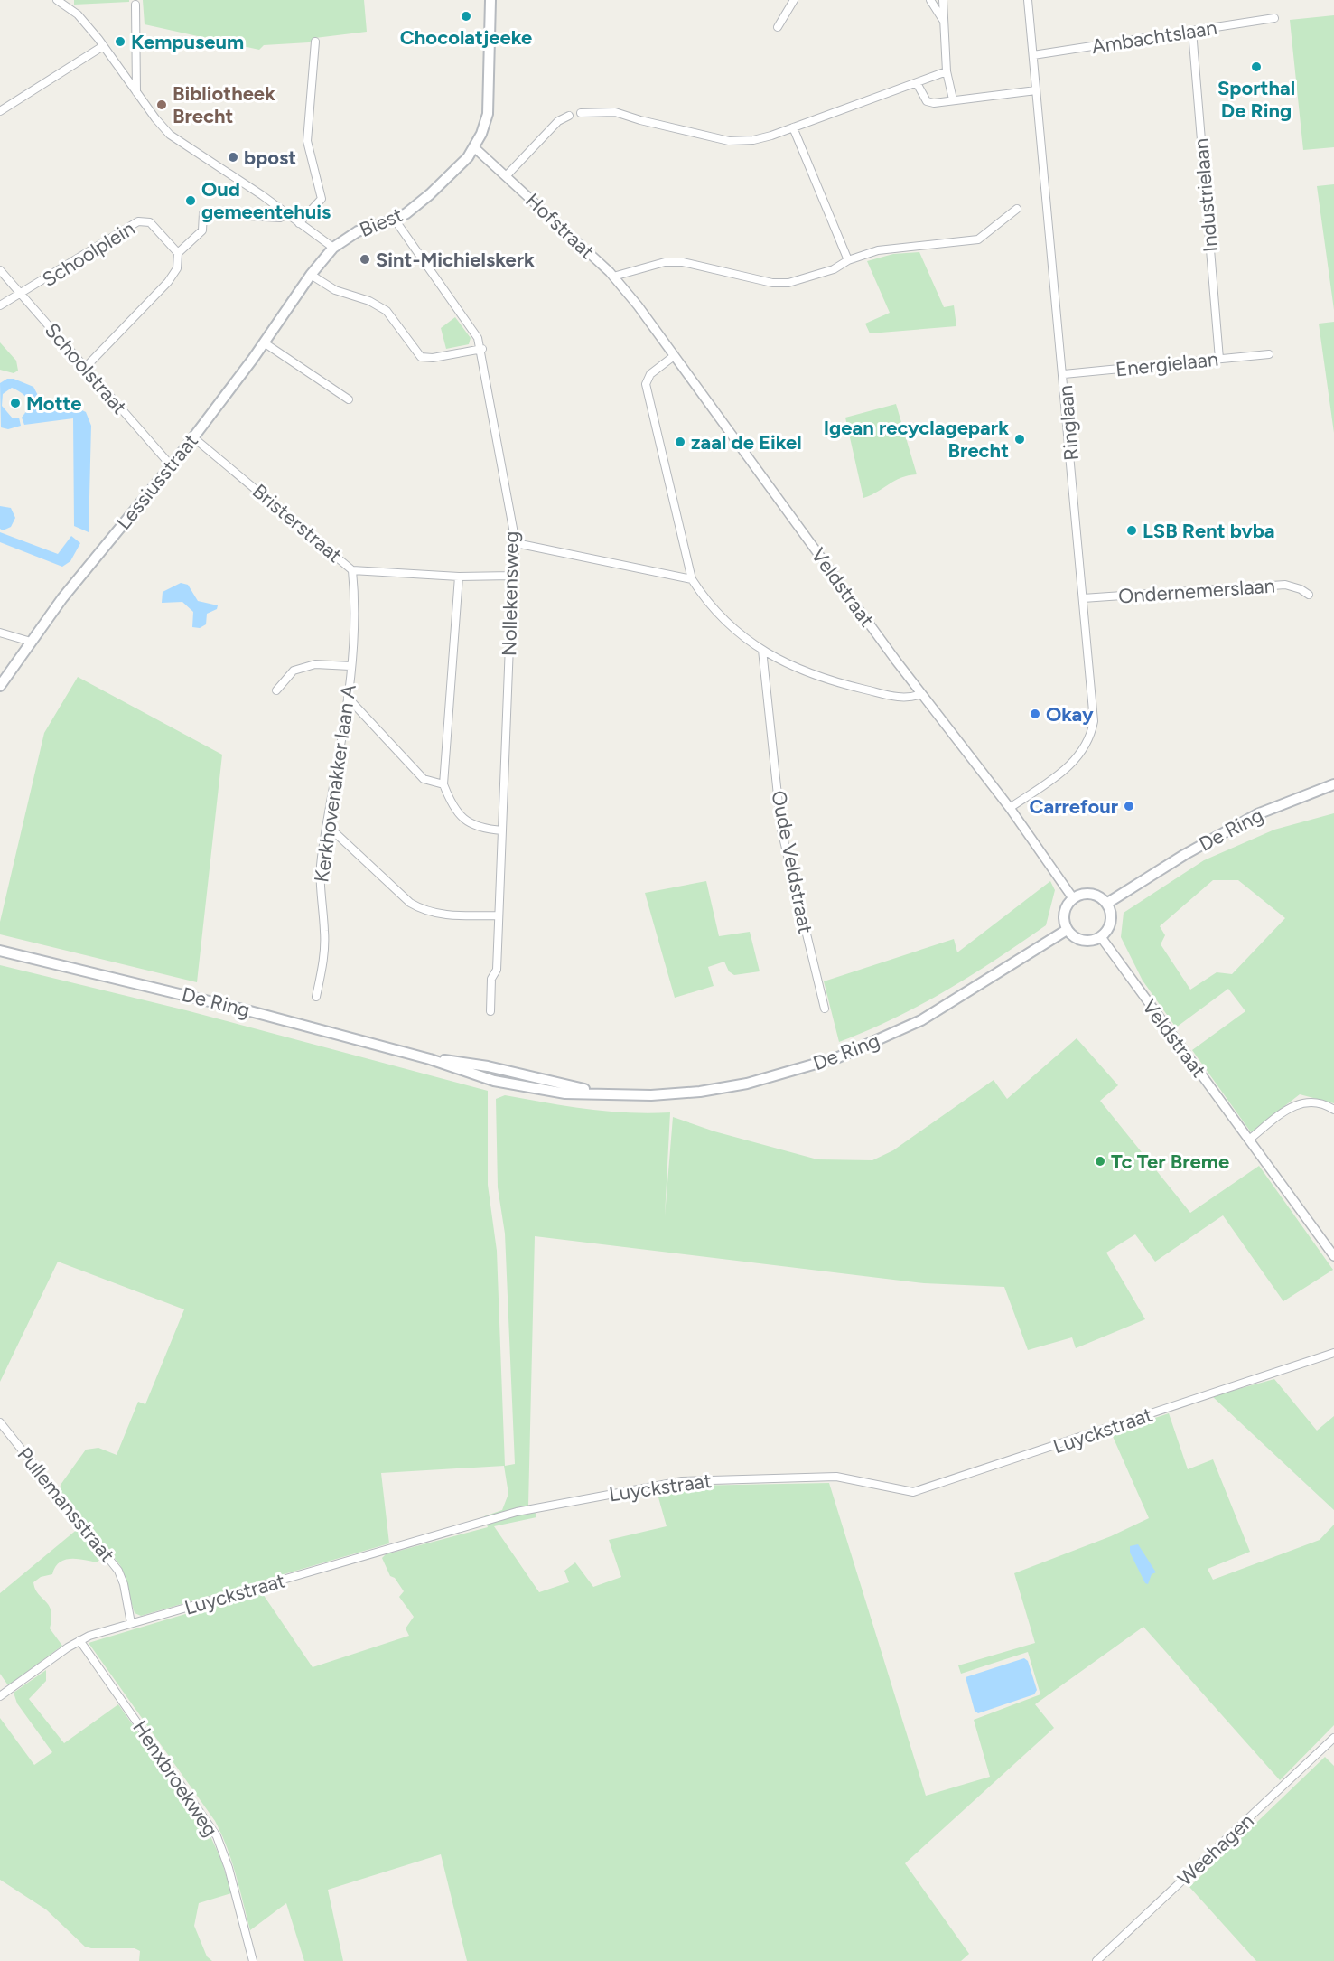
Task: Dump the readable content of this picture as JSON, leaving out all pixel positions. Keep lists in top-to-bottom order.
{
  "streets": {
    "main road": ["Biest", "Lessiusstraat", "De Ring"],
    "street": [
      "Ambachtslaan",
      "Industrielaan",
      "Hofstraat",
      "Schoolplein",
      "Energielaan",
      "Schoolstraat",
      "Ringlaan",
      "Bristerstraat",
      "Veldstraat",
      "Ondernemerslaan",
      "Nollekensweg",
      "Kerkhovenakker laan A",
      "Oude Veldstraat",
      "Luyckstraat",
      "Pullemansstraat",
      "Henxbroekweg",
      "Weehagen"
    ]
  },
  "crossings": [
    ["Ambachtslaan", "Industrielaan"],
    ["Ambachtslaan", "Ringlaan"],
    ["Industrielaan", "Energielaan"],
    ["Biest", "Hofstraat"],
    ["Biest", "Lessiusstraat"],
    ["Biest", "Nollekensweg"],
    ["Hofstraat", "Veldstraat"],
    ["Schoolplein", "Schoolstraat"],
    ["Energielaan", "Ringlaan"],
    ["Schoolstraat", "Lessiusstraat"],
    ["Ringlaan", "Veldstraat"],
    ["Ringlaan", "Ondernemerslaan"],
    ["Lessiusstraat", "Bristerstraat"],
    ["Bristerstraat", "Nollekensweg"],
    ["Bristerstraat", "Kerkhovenakker laan A"],
    ["Veldstraat", "De Ring"],
    ["Luyckstraat", "Pullemansstraat"],
    ["Luyckstraat", "Henxbroekweg"]
  ],
  "places": [
    "Chocolatjeeke",
    "Kempuseum",
    "Sporthal De Ring",
    "Bibliotheek Brecht",
    "bpost",
    "Oud gemeentehuis",
    "Sint-Michielskerk",
    "Motte",
    "Igean recyclagepark Brecht",
    "zaal de Eikel",
    "LSB Rent bvba",
    "Okay",
    "Carrefour",
    "Tc Ter Breme"
  ]
}
